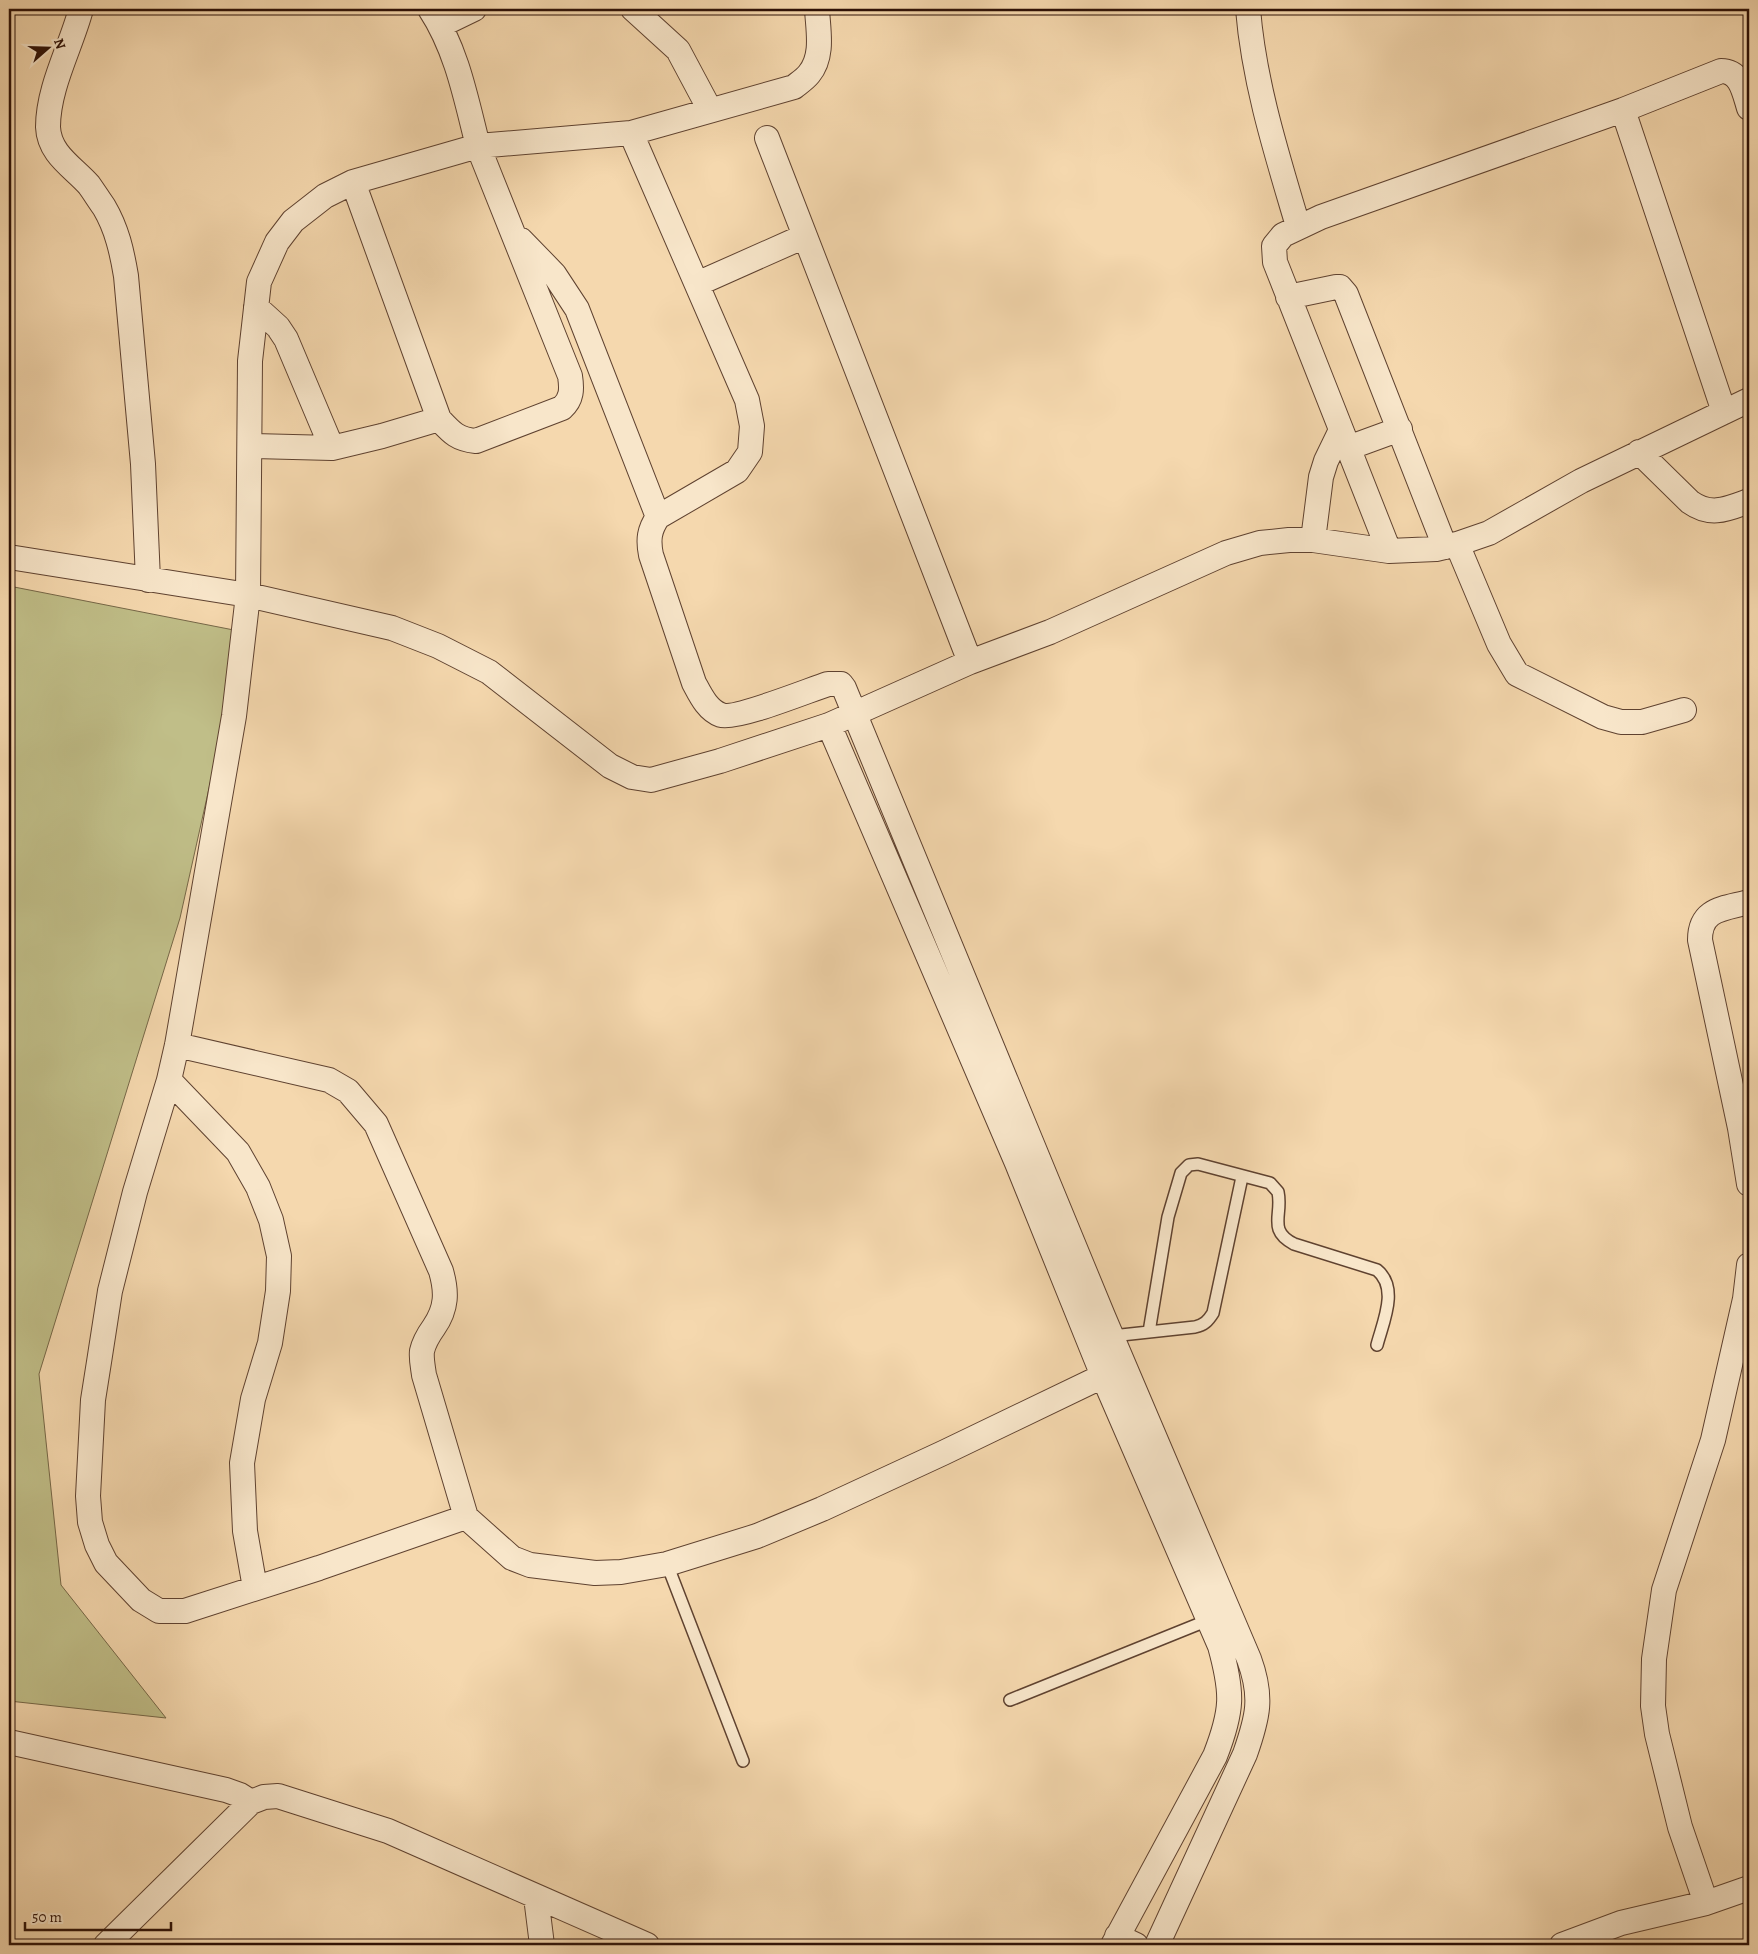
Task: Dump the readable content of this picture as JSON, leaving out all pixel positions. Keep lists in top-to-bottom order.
{
  "scale_bar": "50 m",
  "north": "right"
}
